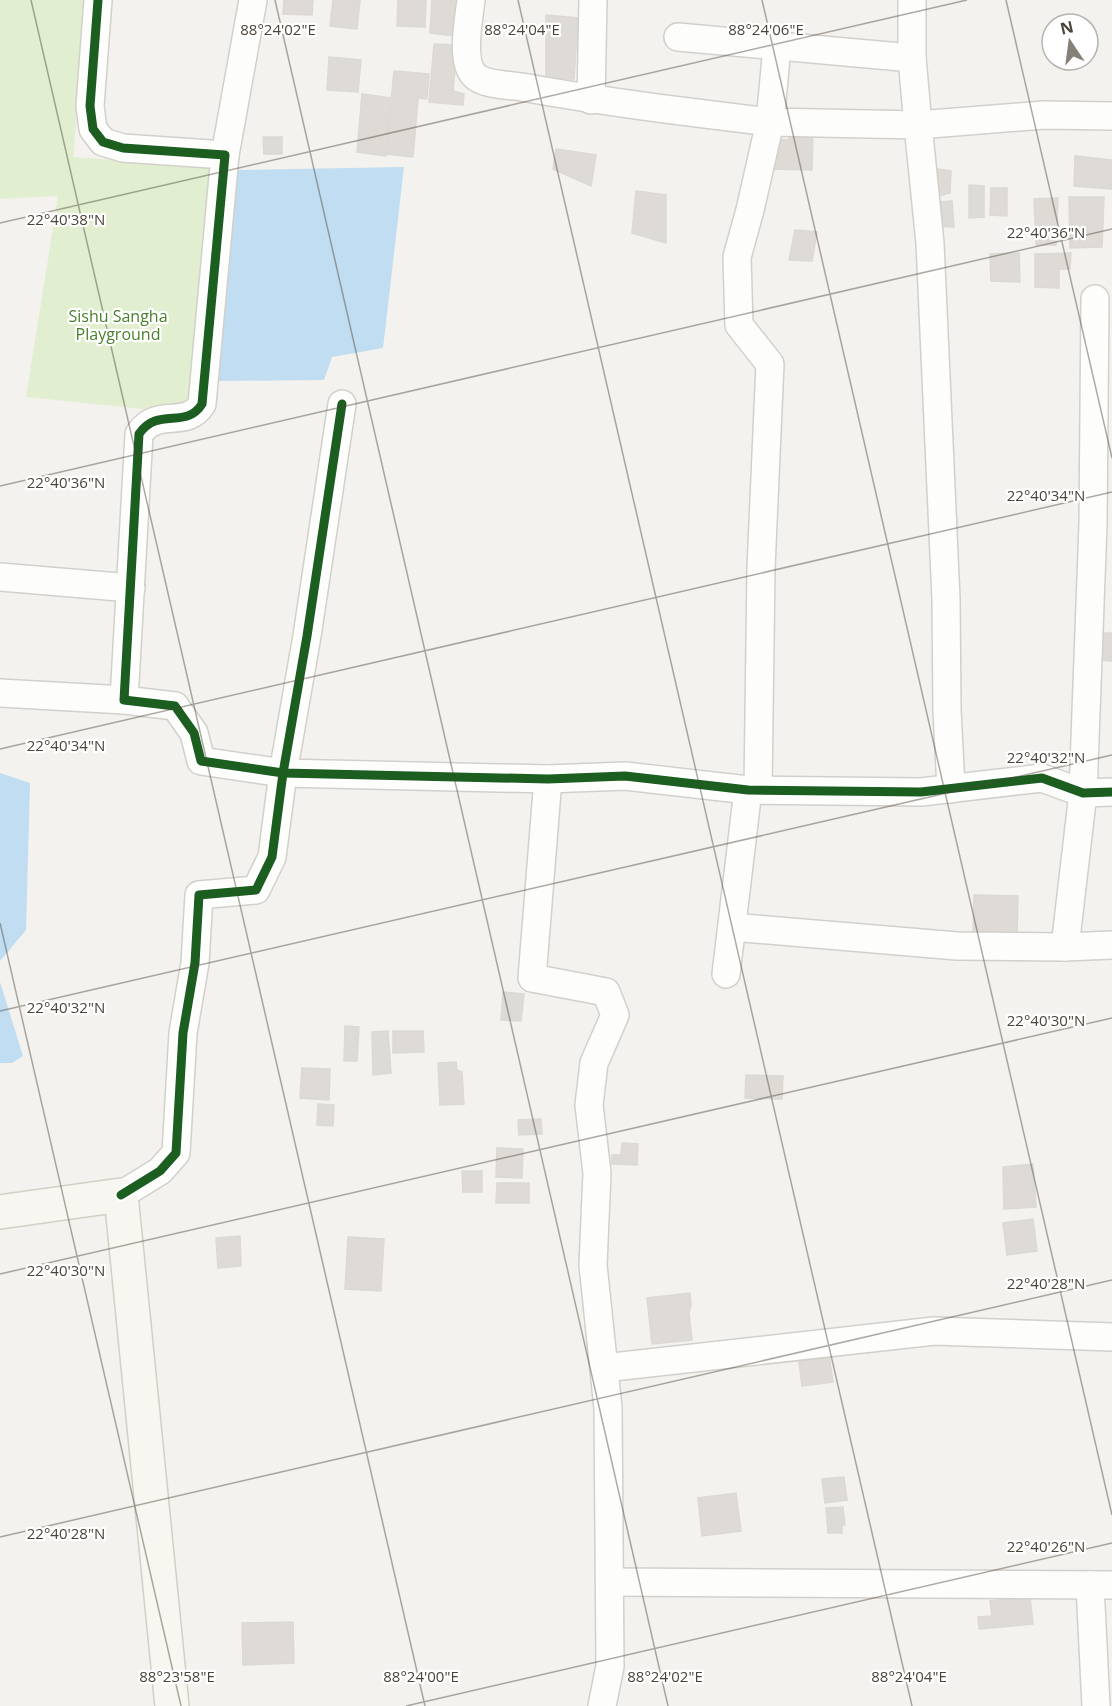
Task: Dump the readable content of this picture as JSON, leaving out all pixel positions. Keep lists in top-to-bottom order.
{
  "parks": ["Sishu Sangha Playground"],
  "north": "top",
  "coordinates": [
    "88°24'02\"E",
    "88°24'04\"E",
    "88°24'06\"E",
    "22°40'38\"N",
    "22°40'36\"N",
    "22°40'34\"N",
    "22°40'32\"N",
    "22°40'30\"N",
    "22°40'28\"N",
    "22°40'26\"N",
    "88°23'58\"E",
    "88°24'00\"E"
  ]
}
